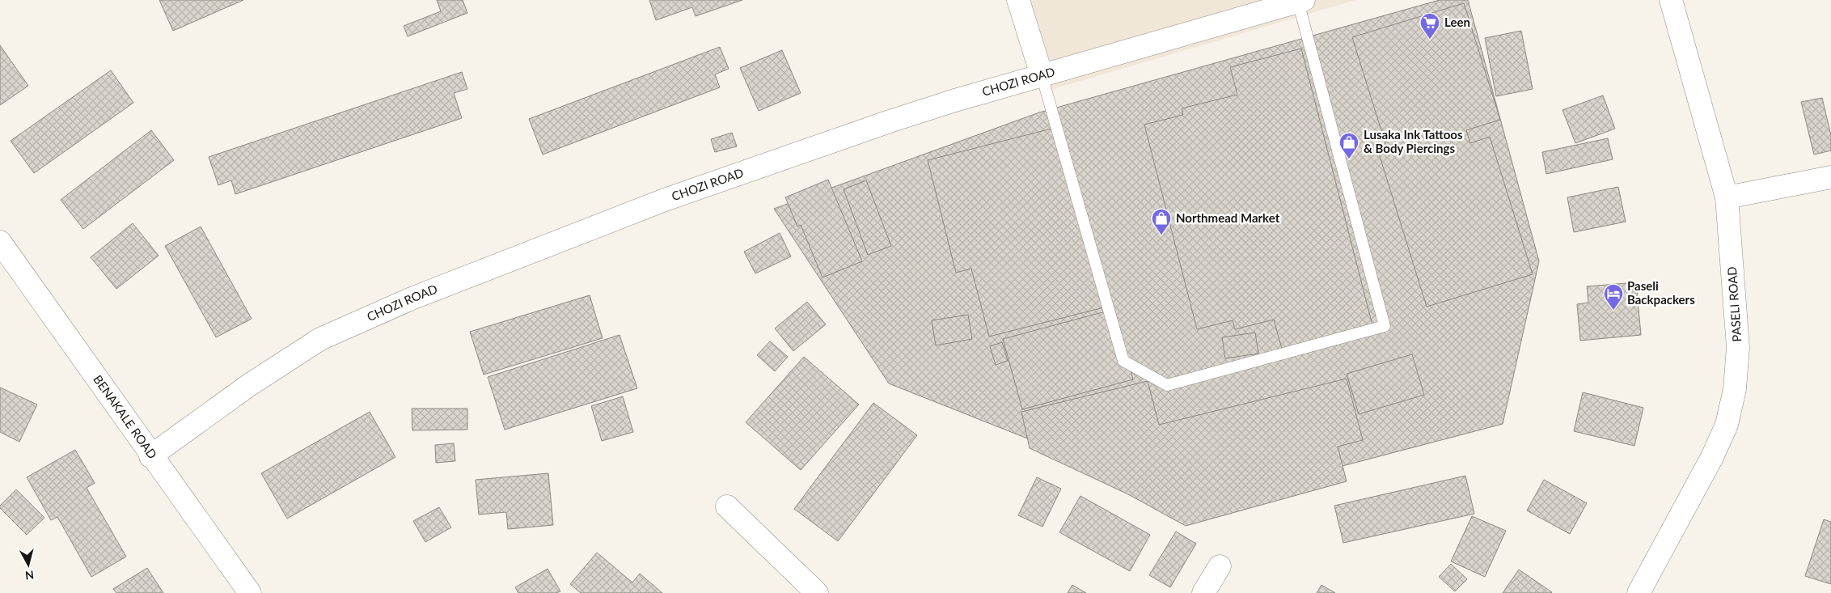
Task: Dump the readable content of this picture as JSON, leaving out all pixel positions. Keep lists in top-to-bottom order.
{
  "streets": {
    "street": ["CHOZI ROAD", "PASELI ROAD", "BENAKALE ROAD"]
  },
  "crossings": [
    ["CHOZI ROAD", "BENAKALE ROAD"]
  ],
  "places": {
    "supermarket": ["Leen"],
    "shop": ["Lusaka Ink Tattoos & Body Piercings", "Northmead Market"],
    "hotel": ["Paseli Backpackers"]
  },
  "north": "bottom"
}
